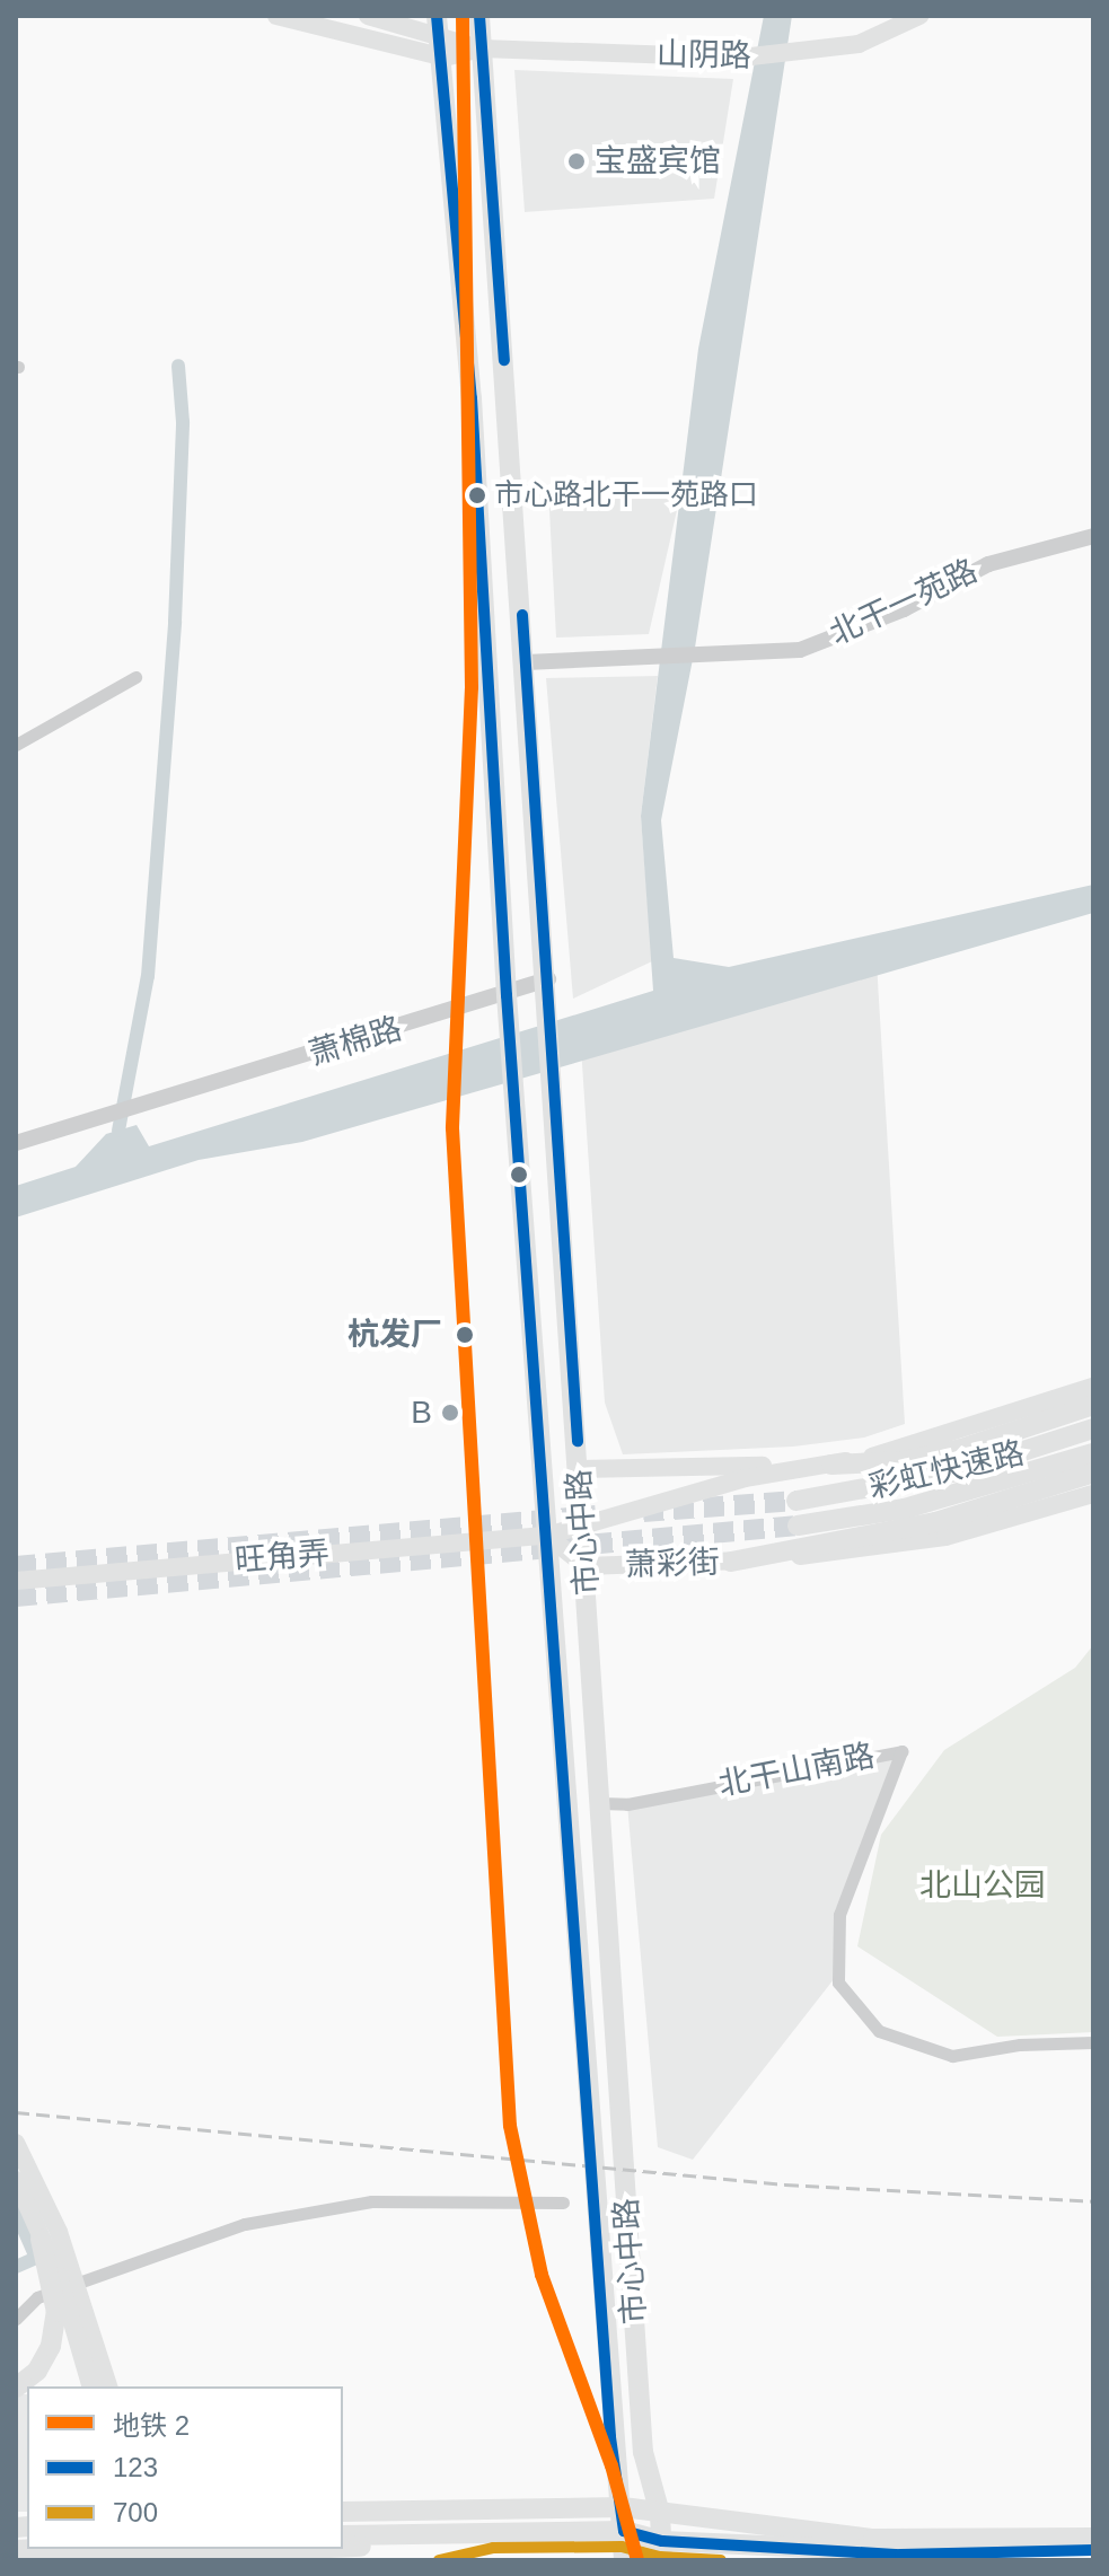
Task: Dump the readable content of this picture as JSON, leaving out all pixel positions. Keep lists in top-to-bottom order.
{
  "streets": {
    "main road": [
      "山阴路",
      "彩虹快速路",
      "市心中路",
      "旺角弄",
      "萧彩街"
    ],
    "street": ["北干一苑路", "萧棉路", "北干山南路"]
  },
  "crossings": [
    ["山阴路", "市心中路"],
    ["北干一苑路", "市心中路"],
    ["萧棉路", "市心中路"],
    ["市心中路", "旺角弄"],
    ["市心中路", "萧彩街"],
    ["市心中路", "北干山南路"],
    ["旺角弄", "萧彩街"]
  ],
  "parks": ["北山公园"],
  "places": [
    "宝盛宾馆",
    "市心路北干一苑路口",
    "杭发厂",
    "B"
  ],
  "lines": ["metro line 2", "transit line 123", "transit line 700"],
  "legend": ["地铁 2", "123", "700"]
}
